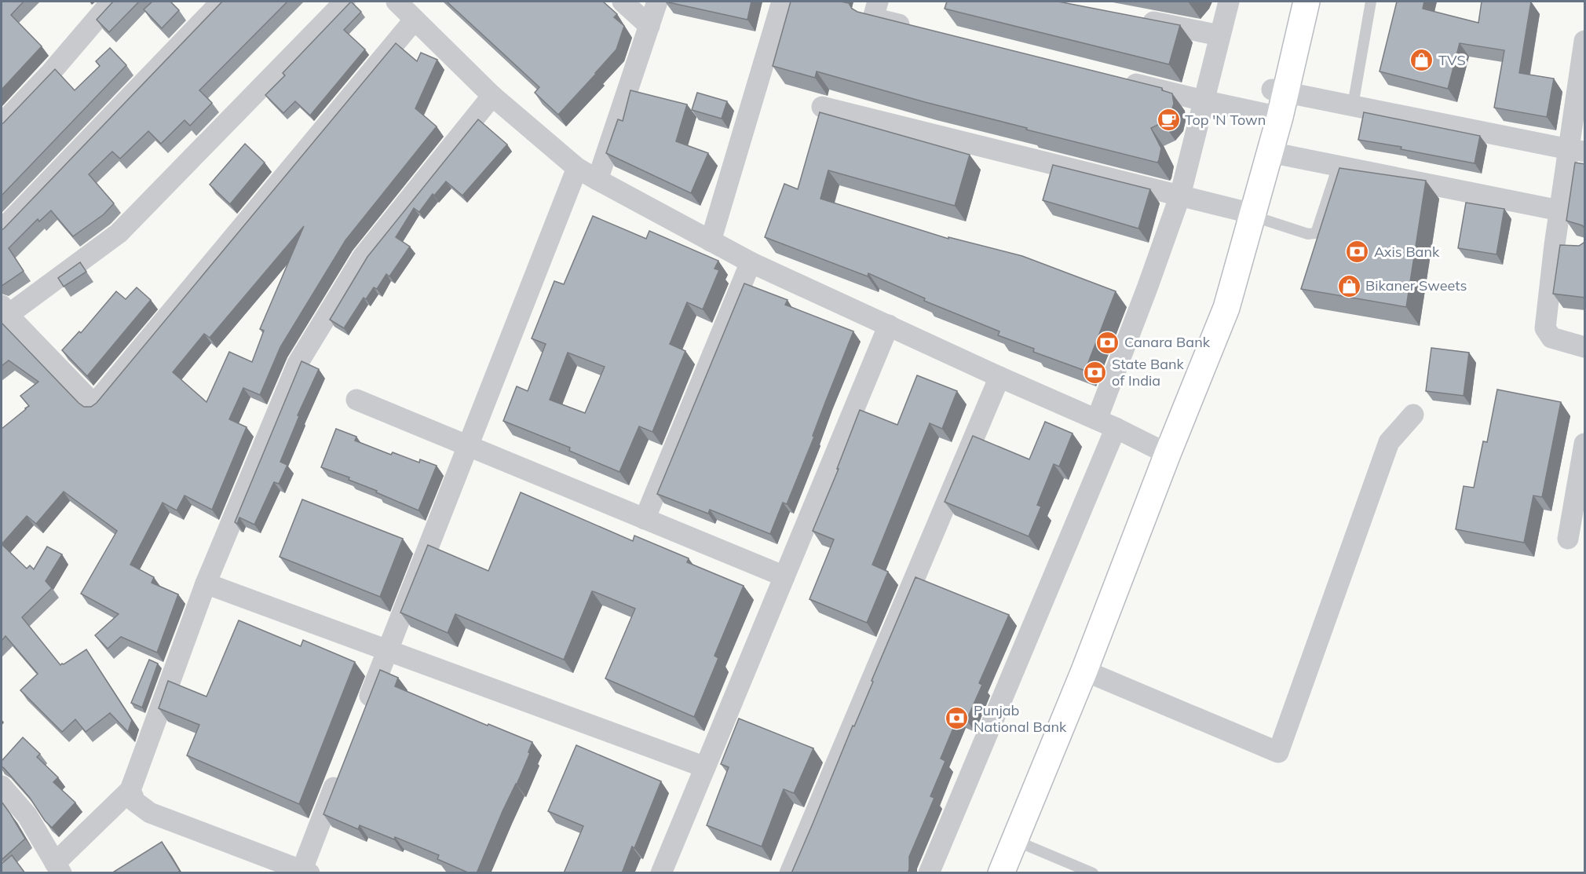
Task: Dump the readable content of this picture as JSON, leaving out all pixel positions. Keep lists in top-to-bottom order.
{
  "places": {
    "shop": ["TVS", "Bikaner Sweets"],
    "cafe": ["Top 'N Town"],
    "bank": [
      "Axis Bank",
      "Canara Bank",
      "State Bank of India",
      "Punjab National Bank"
    ]
  }
}
